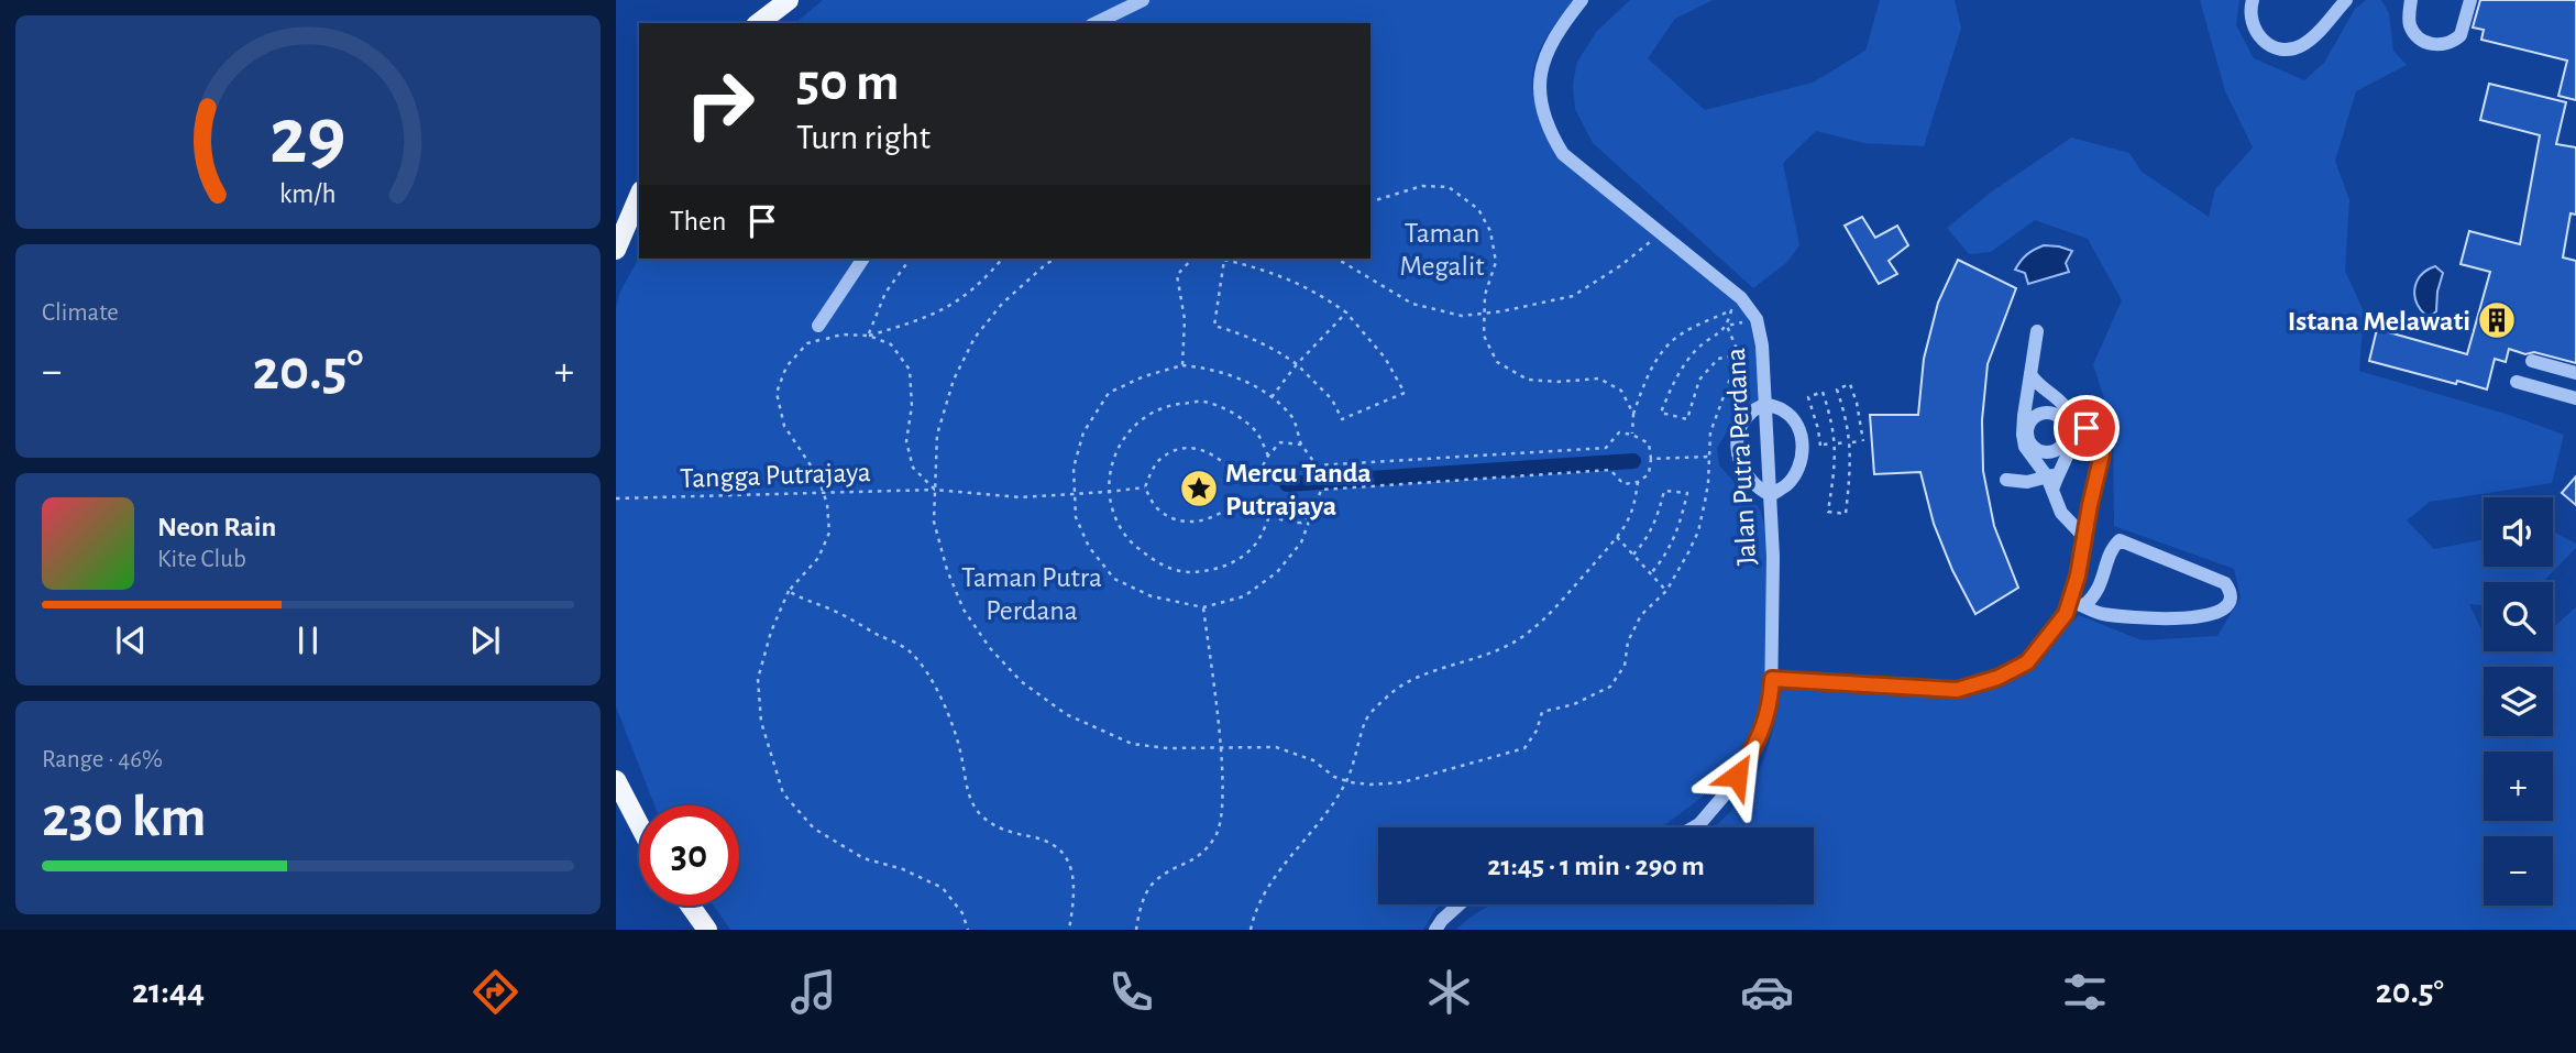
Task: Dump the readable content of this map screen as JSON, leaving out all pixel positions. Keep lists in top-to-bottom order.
{
  "streets": {
    "street": ["Jalan Putra Perdana"],
    "path": ["Tangga Putrajaya"]
  },
  "parks": ["Taman Megalit", "Taman Putra Perdana"],
  "places": {
    "building": ["Istana Melawati"],
    "place": ["Mercu Tanda Putrajaya"]
  },
  "page": {
    "turn": ["50 m", "Turn right"],
    "then": "Then",
    "tile": [
      "Climate",
      ["Range · 46%", "230 km"]
    ],
    "heat": ["−", "20.5°", "+"],
    "song": ["Neon Rain", "Kite Club"],
    "map_buttons": ["+", "−"],
    "limit": "30",
    "trip": "21:45 · 1 min · 290 m",
    "tabs": ["21:44", "20.5°"],
    "gauge": ["29", "km/h"]
  }
}
